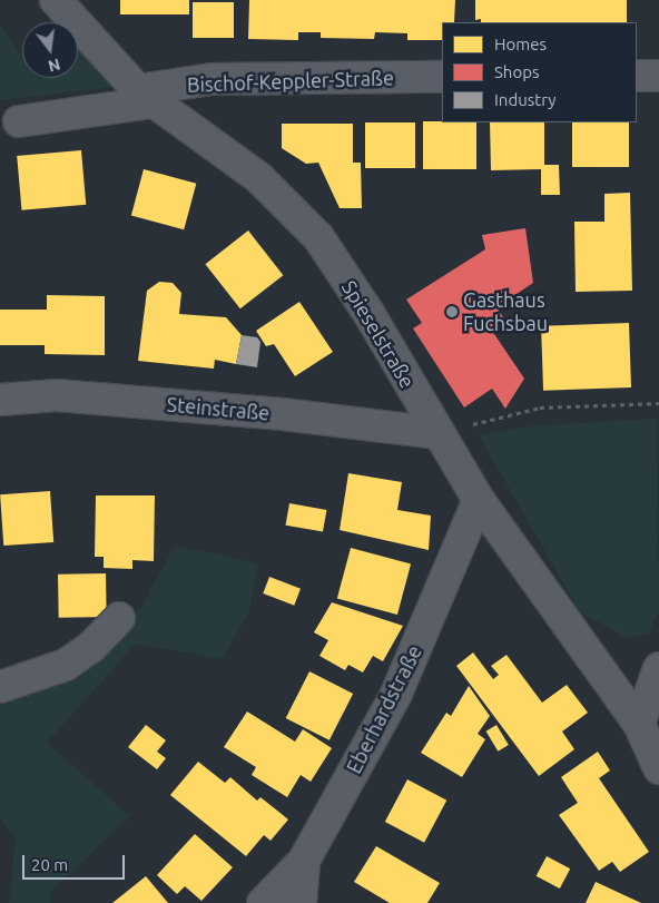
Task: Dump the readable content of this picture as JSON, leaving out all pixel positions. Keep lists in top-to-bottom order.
{
  "streets": {
    "street": [
      "Bischof-Keppler-Straße",
      "Spieselstraße",
      "Steinstraße",
      "Eberhardstraße"
    ]
  },
  "crossings": [
    ["Bischof-Keppler-Straße", "Spieselstraße"],
    ["Spieselstraße", "Steinstraße"],
    ["Spieselstraße", "Eberhardstraße"]
  ],
  "places": ["Gasthaus Fuchsbau"],
  "legend": ["Homes", "Shops", "Industry"],
  "scale_bar": "20 m",
  "north": "bottom"
}
